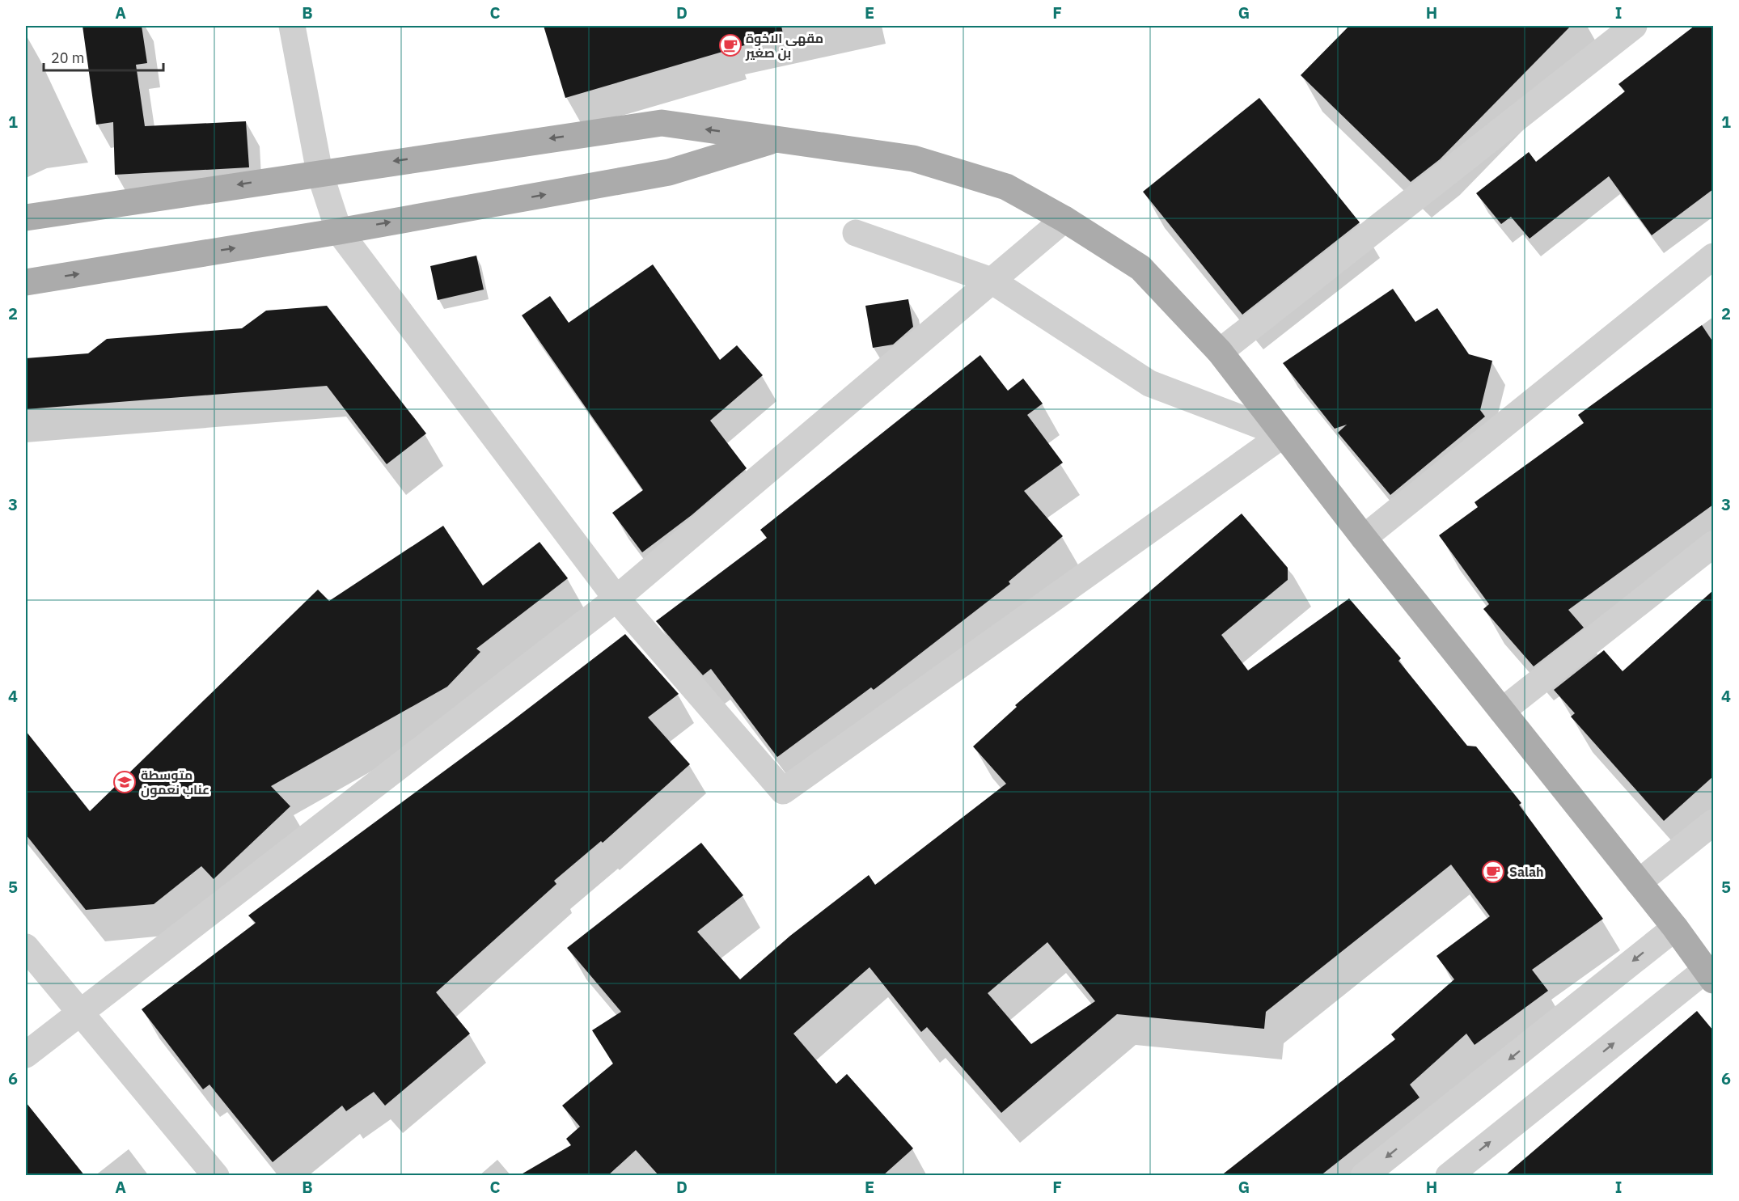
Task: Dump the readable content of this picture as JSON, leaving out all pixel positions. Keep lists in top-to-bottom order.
{
  "places": {
    "cafe": ["مقهی الاخوة بن صغير", "Salah"],
    "school or university": ["متوسطة عناب نعمون"]
  },
  "scale_bar": "20 m",
  "grid": {
    "columns": [
      "A",
      "B",
      "C",
      "D",
      "E",
      "F",
      "G",
      "H",
      "I"
    ],
    "rows": [
      "1",
      "2",
      "3",
      "4",
      "5",
      "6"
    ]
  }
}
